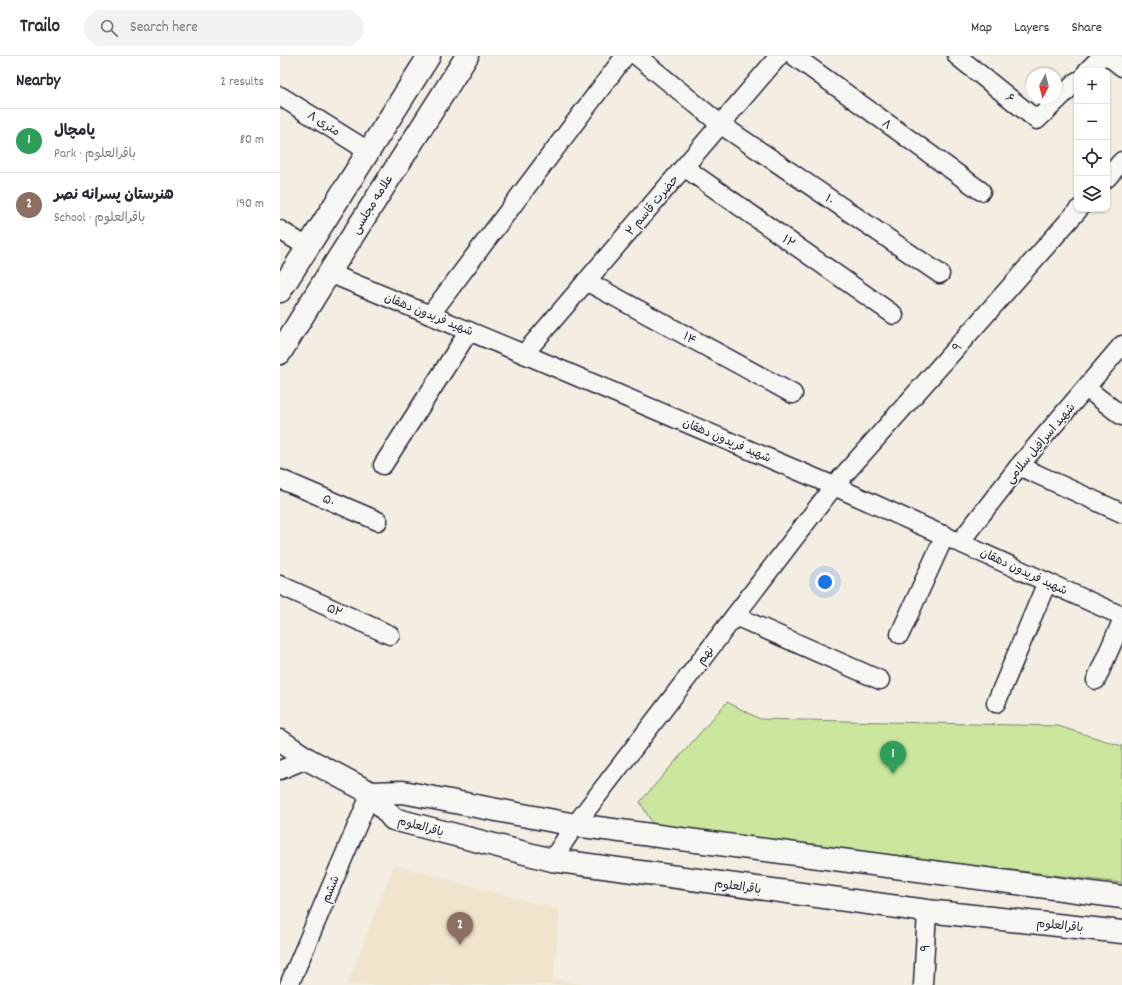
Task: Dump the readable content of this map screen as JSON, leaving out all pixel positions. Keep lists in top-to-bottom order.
{
  "streets": {
    "main road": ["علامه مجلسی", "باقرالعلوم"],
    "street": [
      "۶",
      "۸ متری",
      "۸",
      "۱۰",
      "۲ حضرت قاسم",
      "۱۲",
      "شهید فریدون دهقان",
      "۱۴",
      "۹",
      "شهید اسرافیل سلامی",
      "۵۰",
      "۵۲",
      "نهم",
      "ششم"
    ]
  },
  "crossings": [
    ["۱۰", "۲ حضرت قاسم"],
    ["علامه مجلسی", "شهید فریدون دهقان"],
    ["۲ حضرت قاسم", "۱۲"],
    ["۲ حضرت قاسم", "شهید فریدون دهقان"],
    ["۲ حضرت قاسم", "۱۴"],
    ["شهید فریدون دهقان", "۹"],
    ["شهید فریدون دهقان", "شهید اسرافیل سلامی"],
    ["شهید فریدون دهقان", "نهم"],
    ["۹", "نهم"],
    ["۹", "باقرالعلوم"],
    ["نهم", "باقرالعلوم"],
    ["باقرالعلوم", "ششم"]
  ],
  "north": "bottom",
  "page": {
    "header": "Trailo",
    "search": "Search here",
    "nav": ["Map", "Layers", "Share"],
    "heading": ["Nearby", "2 results"],
    "map_buttons": ["+", "−"],
    "list": [
      {
        "mark": "1",
        "name": "پامچال",
        "note": "Park · باقرالعلوم",
        "value": "80 m"
      },
      {
        "mark": "2",
        "name": "هنرستان پسرانه نصر",
        "note": "School · باقرالعلوم",
        "value": "190 m"
      }
    ],
    "pins": ["1", "2"]
  }
}
